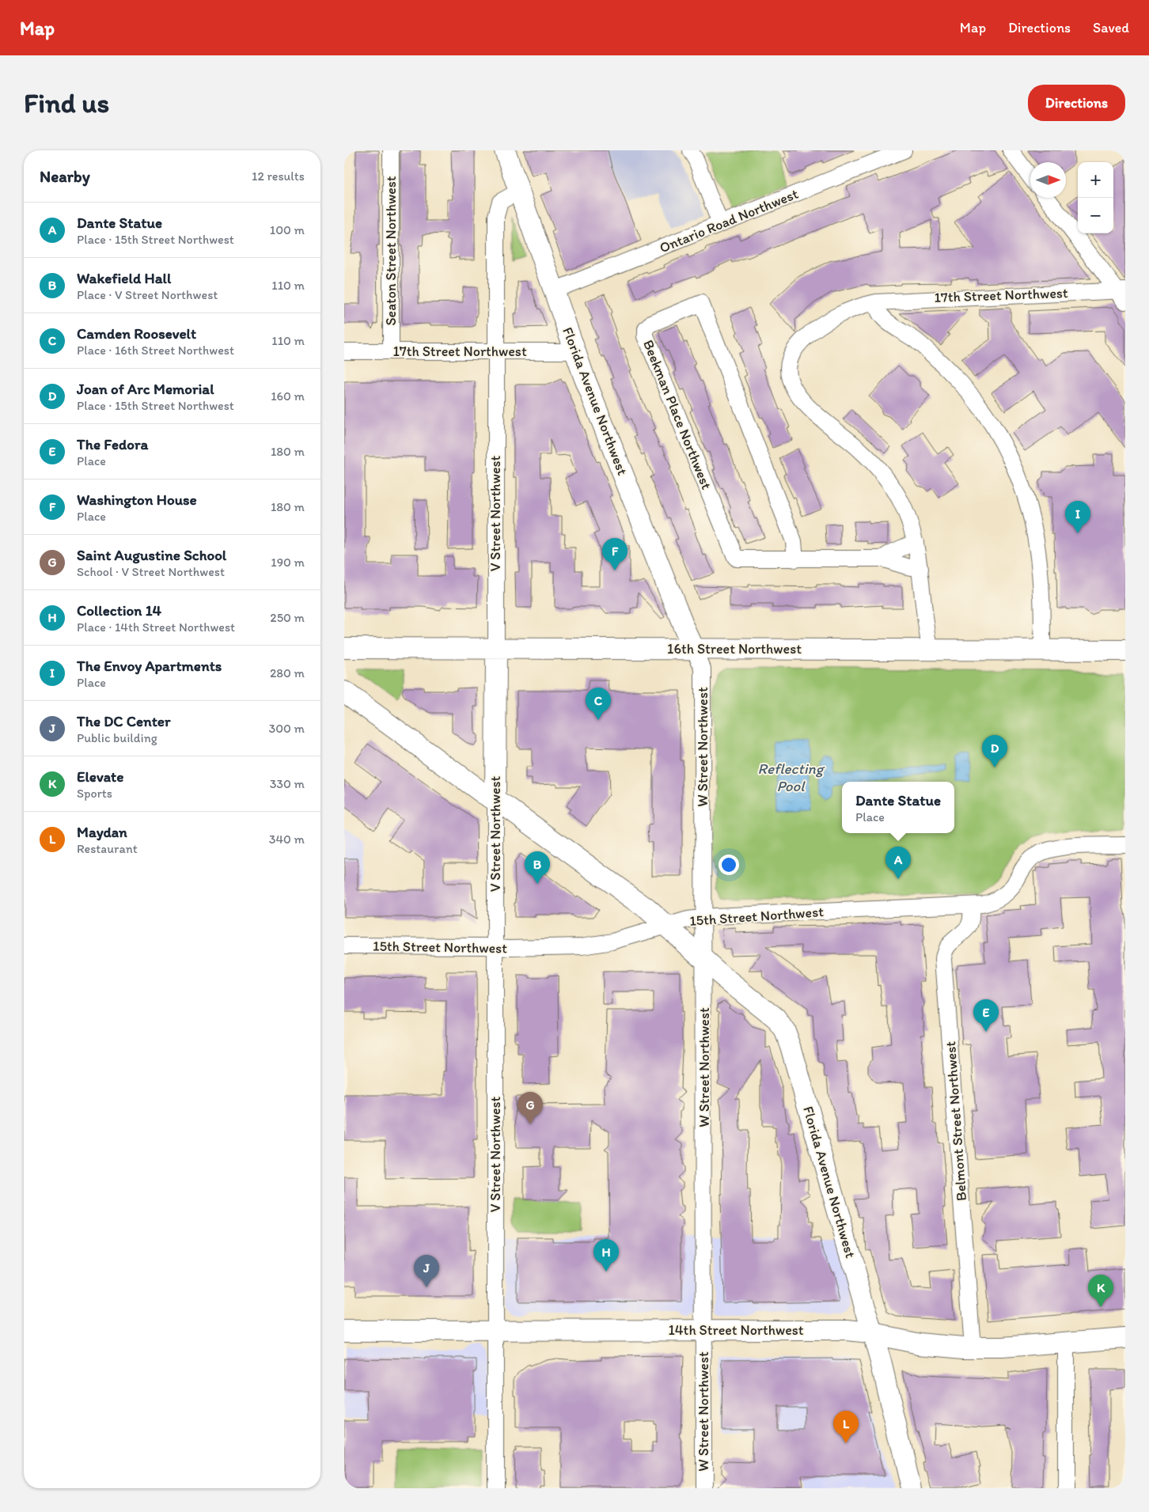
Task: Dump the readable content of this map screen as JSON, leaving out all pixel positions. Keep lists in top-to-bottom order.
{
  "streets": {
    "main road": [
      "Florida Avenue Northwest",
      "V Street Northwest",
      "16th Street Northwest",
      "14th Street Northwest"
    ],
    "street": [
      "Ontario Road Northwest",
      "Seaton Street Northwest",
      "17th Street Northwest",
      "Beekman Place Northwest",
      "W Street Northwest",
      "15th Street Northwest",
      "Belmont Street Northwest"
    ]
  },
  "crossings": [
    ["Ontario Road Northwest", "Florida Avenue Northwest"],
    ["Seaton Street Northwest", "17th Street Northwest"],
    ["17th Street Northwest", "Florida Avenue Northwest"],
    ["17th Street Northwest", "V Street Northwest"],
    ["Florida Avenue Northwest", "V Street Northwest"],
    ["Florida Avenue Northwest", "16th Street Northwest"],
    ["Florida Avenue Northwest", "W Street Northwest"],
    ["Florida Avenue Northwest", "15th Street Northwest"],
    ["Florida Avenue Northwest", "14th Street Northwest"],
    ["V Street Northwest", "16th Street Northwest"],
    ["V Street Northwest", "15th Street Northwest"],
    ["V Street Northwest", "14th Street Northwest"],
    ["16th Street Northwest", "W Street Northwest"],
    ["W Street Northwest", "15th Street Northwest"],
    ["W Street Northwest", "14th Street Northwest"],
    ["15th Street Northwest", "Belmont Street Northwest"],
    ["Belmont Street Northwest", "14th Street Northwest"]
  ],
  "water": ["Reflecting Pool"],
  "north": "right",
  "page": {
    "header": "Map",
    "nav": ["Map", "Directions", "Saved"],
    "buttons": "Directions",
    "title": "Find us",
    "heading": ["Nearby", "12 results"],
    "map_buttons": ["+", "−"],
    "list": [
      {
        "mark": "A",
        "name": "Dante Statue",
        "note": "Place · 15th Street Northwest",
        "value": "100 m"
      },
      {
        "mark": "B",
        "name": "Wakefield Hall",
        "note": "Place · V Street Northwest",
        "value": "110 m"
      },
      {
        "mark": "C",
        "name": "Camden Roosevelt",
        "note": "Place · 16th Street Northwest",
        "value": "110 m"
      },
      {
        "mark": "D",
        "name": "Joan of Arc Memorial",
        "note": "Place · 15th Street Northwest",
        "value": "160 m"
      },
      {
        "mark": "E",
        "name": "The Fedora",
        "note": "Place",
        "value": "180 m"
      },
      {
        "mark": "F",
        "name": "Washington House",
        "note": "Place",
        "value": "180 m"
      },
      {
        "mark": "G",
        "name": "Saint Augustine School",
        "note": "School · V Street Northwest",
        "value": "190 m"
      },
      {
        "mark": "H",
        "name": "Collection 14",
        "note": "Place · 14th Street Northwest",
        "value": "250 m"
      },
      {
        "mark": "I",
        "name": "The Envoy Apartments",
        "note": "Place",
        "value": "280 m"
      },
      {
        "mark": "J",
        "name": "The DC Center",
        "note": "Public building",
        "value": "300 m"
      },
      {
        "mark": "K",
        "name": "Elevate",
        "note": "Sports",
        "value": "330 m"
      },
      {
        "mark": "L",
        "name": "Maydan",
        "note": "Restaurant",
        "value": "340 m"
      }
    ],
    "pins": [
      "I",
      "F",
      "C",
      "D",
      "A",
      "B",
      "E",
      "G",
      "H",
      "J",
      "K",
      "L"
    ],
    "popup": ["Dante Statue", "Place"]
  }
}
